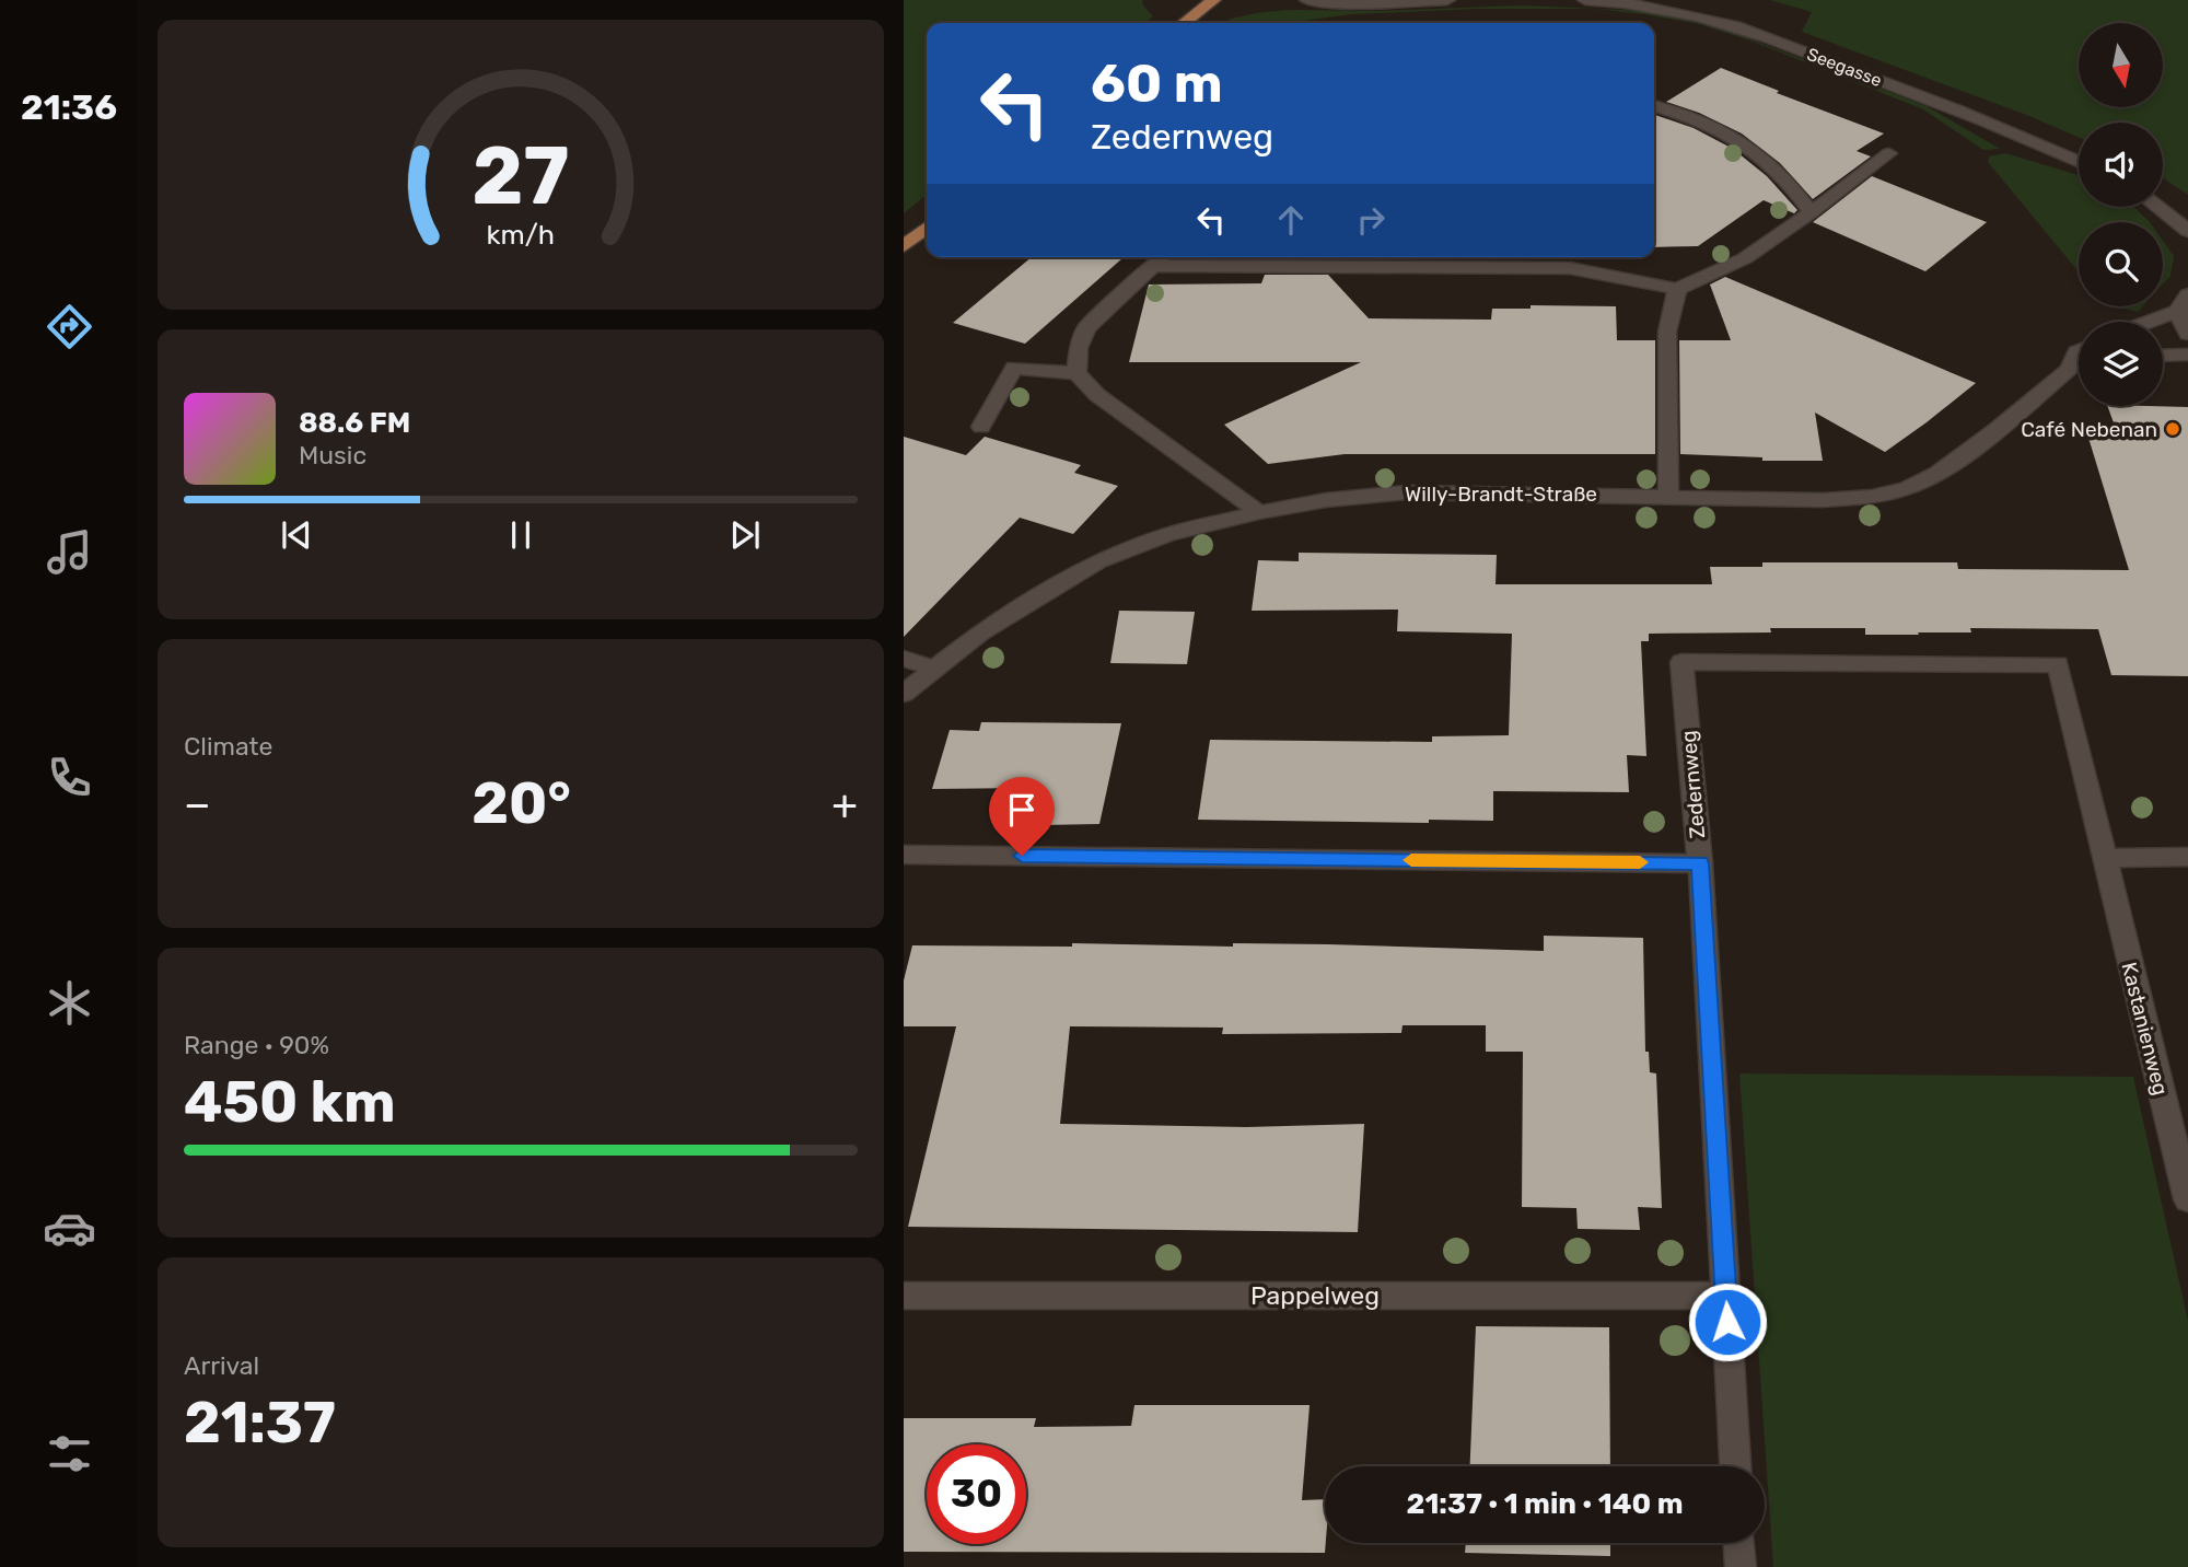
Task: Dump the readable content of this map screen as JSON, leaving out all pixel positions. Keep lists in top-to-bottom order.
{
  "streets": {
    "street": [
      "Seegasse",
      "Willy-Brandt-Straße",
      "Zedernweg",
      "Kastanienweg",
      "Pappelweg"
    ]
  },
  "crossings": [
    ["Zedernweg", "Kastanienweg"]
  ],
  "places": ["Café Nebenan"],
  "north": "bottom",
  "page": {
    "tabs": "21:36",
    "turn": ["60 m", "Zedernweg"],
    "song": ["88.6 FM", "Music"],
    "tile": [
      "Climate",
      ["Range · 90%", "450 km"],
      ["Arrival", "21:37"]
    ],
    "heat": ["−", "20°", "+"],
    "limit": "30",
    "trip": "21:37 · 1 min · 140 m",
    "gauge": ["27", "km/h"]
  }
}
